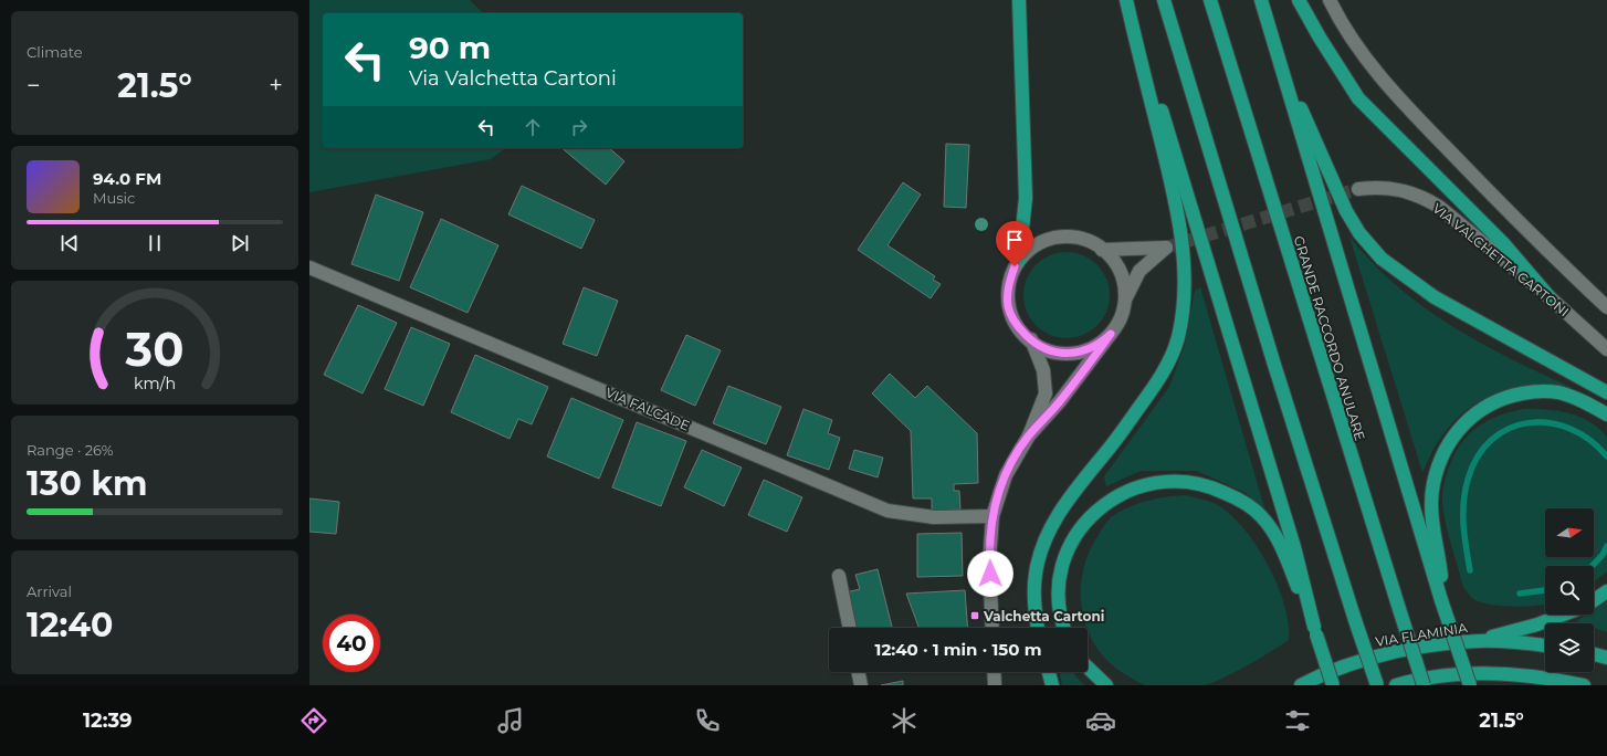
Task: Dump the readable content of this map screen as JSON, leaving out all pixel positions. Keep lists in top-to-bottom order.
{
  "streets": {
    "highway": ["GRANDE RACCORDO ANULARE", "VIA FLAMINIA"],
    "street": ["VIA VALCHETTA CARTONI", "VIA FALCADE"]
  },
  "places": {
    "transit": ["Valchetta Cartoni"]
  },
  "north": "right",
  "page": {
    "tile": [
      "Climate",
      ["Range · 26%", "130 km"],
      ["Arrival", "12:40"]
    ],
    "turn": ["90 m", "Via Valchetta Cartoni"],
    "heat": ["−", "21.5°", "+"],
    "song": ["94.0 FM", "Music"],
    "limit": "40",
    "trip": "12:40 · 1 min · 150 m",
    "tabs": ["12:39", "21.5°"],
    "gauge": ["30", "km/h"]
  }
}
